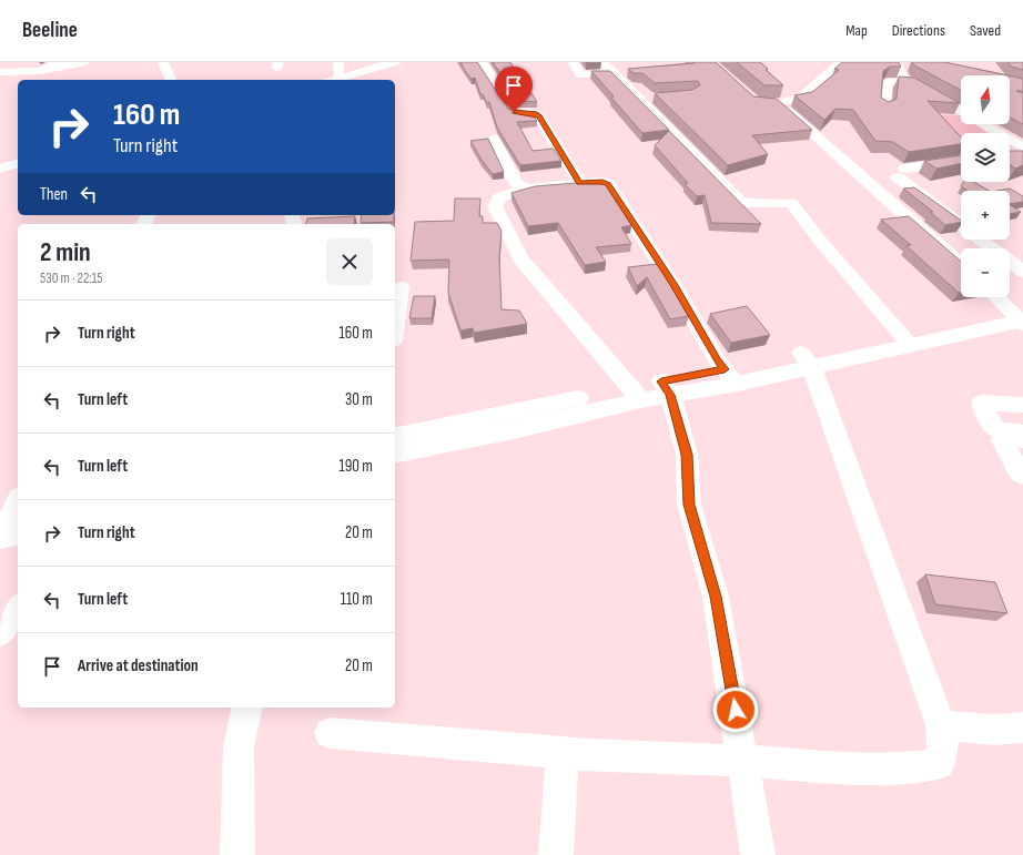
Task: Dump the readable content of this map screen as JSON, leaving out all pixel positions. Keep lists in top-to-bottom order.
{
  "north": "top",
  "page": {
    "header": "Beeline",
    "nav": ["Map", "Directions", "Saved"],
    "map_buttons": ["+", "−"],
    "turn": ["160 m", "Turn right"],
    "then": "Then",
    "heading": ["2 min", "530 m · 22:15"],
    "list": [
      {
        "name": "Turn right",
        "value": "160 m"
      },
      {
        "name": "Turn left",
        "value": "30 m"
      },
      {
        "name": "Turn left",
        "value": "190 m"
      },
      {
        "name": "Turn right",
        "value": "20 m"
      },
      {
        "name": "Turn left",
        "value": "110 m"
      },
      {
        "name": "Arrive at destination",
        "value": "20 m"
      }
    ]
  }
}
